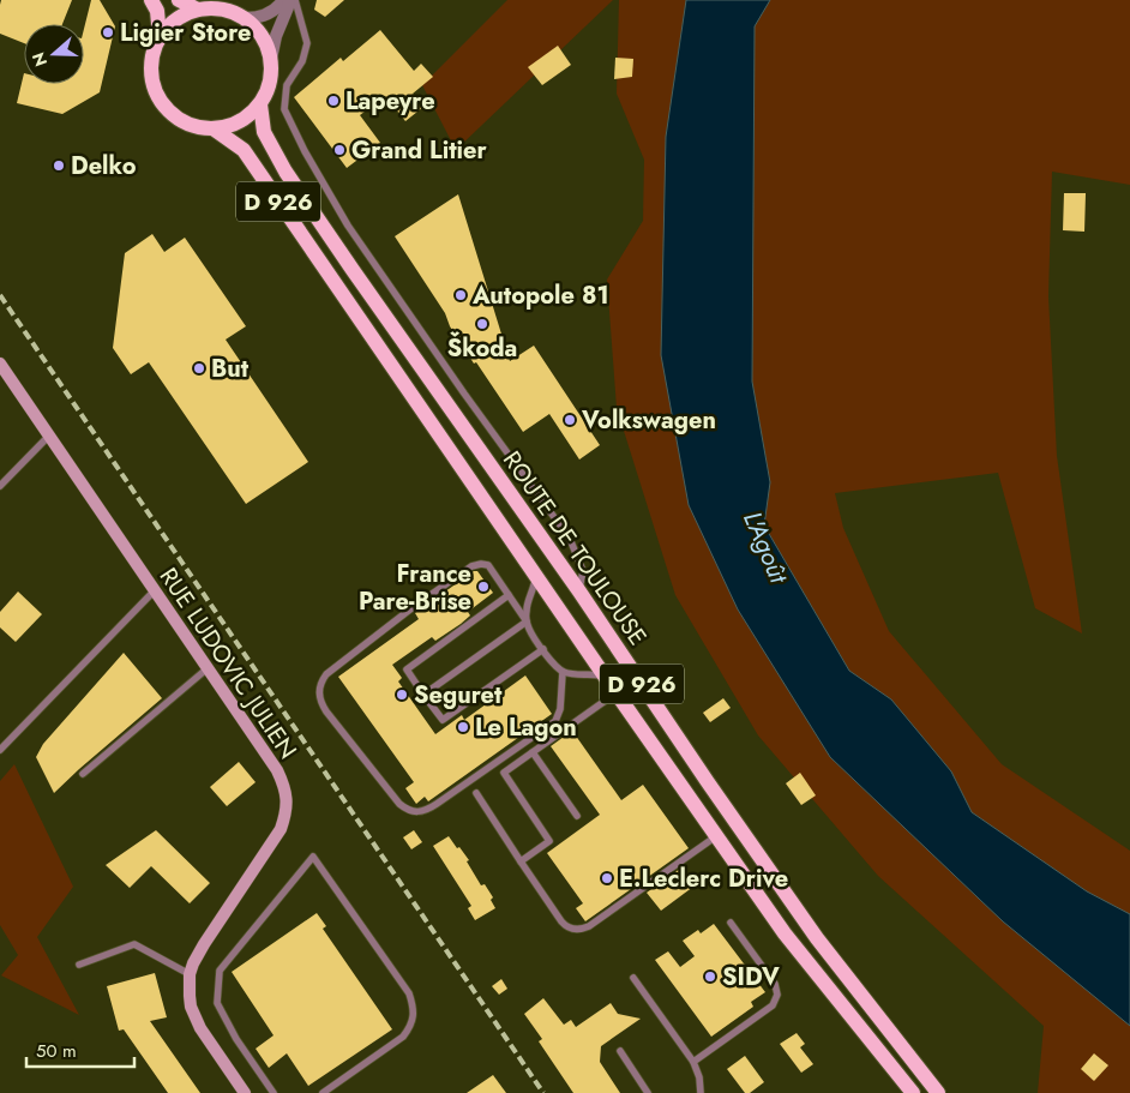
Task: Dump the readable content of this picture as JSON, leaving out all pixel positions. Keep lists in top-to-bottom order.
{
  "streets": {
    "main road": ["D 926", "ROUTE DE TOULOUSE", "RUE LUDOVIC JULIEN"]
  },
  "crossings": [
    ["D 926", "ROUTE DE TOULOUSE"]
  ],
  "water": ["L'Agoût"],
  "places": [
    "Ligier Store",
    "Lapeyre",
    "Grand Litier",
    "Delko",
    "Autopole 81",
    "Škoda",
    "But",
    "Volkswagen",
    "France Pare-Brise",
    "Seguret",
    "Le Lagon",
    "E.Leclerc Drive",
    "SIDV"
  ],
  "scale_bar": "50 m",
  "north": "left"
}
